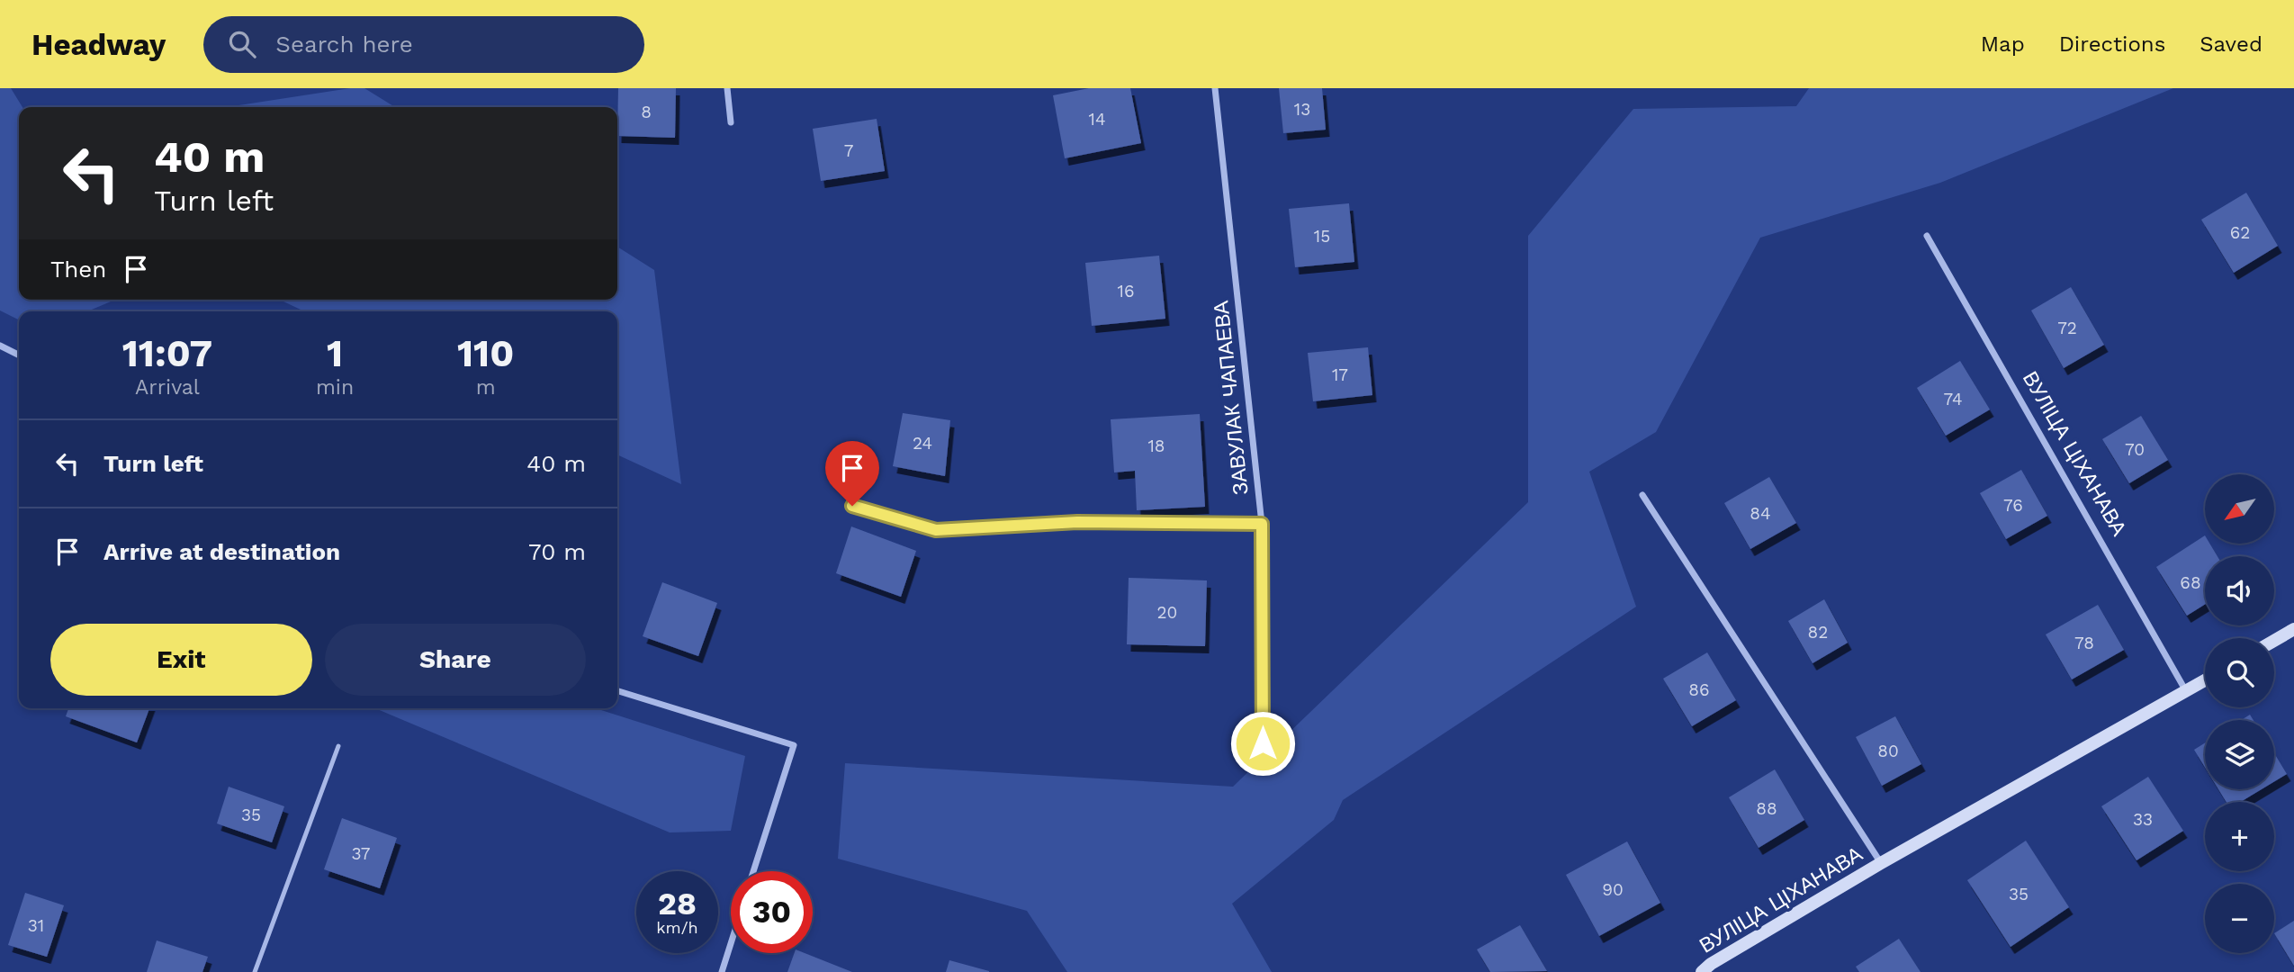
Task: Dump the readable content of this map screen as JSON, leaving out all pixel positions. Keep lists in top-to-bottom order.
{
  "streets": {
    "street": ["ЗАВУЛАК ЧАПАЕВА", "ВУЛІЦА ЦІХАНАВА"]
  },
  "house_numbers": [
    "13",
    "8",
    "14",
    "7",
    "62",
    "15",
    "16",
    "72",
    "17",
    "74",
    "24",
    "18",
    "70",
    "76",
    "84",
    "68",
    "20",
    "82",
    "78",
    "86",
    "80",
    "88",
    "35",
    "33",
    "37",
    "90",
    "35",
    "31"
  ],
  "north": "bottom left",
  "page": {
    "header": "Headway",
    "search": "Search here",
    "nav": ["Map", "Directions", "Saved"],
    "turn": ["40 m", "Turn left"],
    "then": "Then",
    "eta": [
      "11:07",
      "Arrival",
      "1",
      "min",
      "110",
      "m"
    ],
    "list": [
      {
        "name": "Turn left",
        "value": "40 m"
      },
      {
        "name": "Arrive at destination",
        "value": "70 m"
      }
    ],
    "map_buttons": ["+", "−"],
    "buttons": ["Exit", "Share"],
    "speed": "28 km/h",
    "limit": "30"
  }
}
